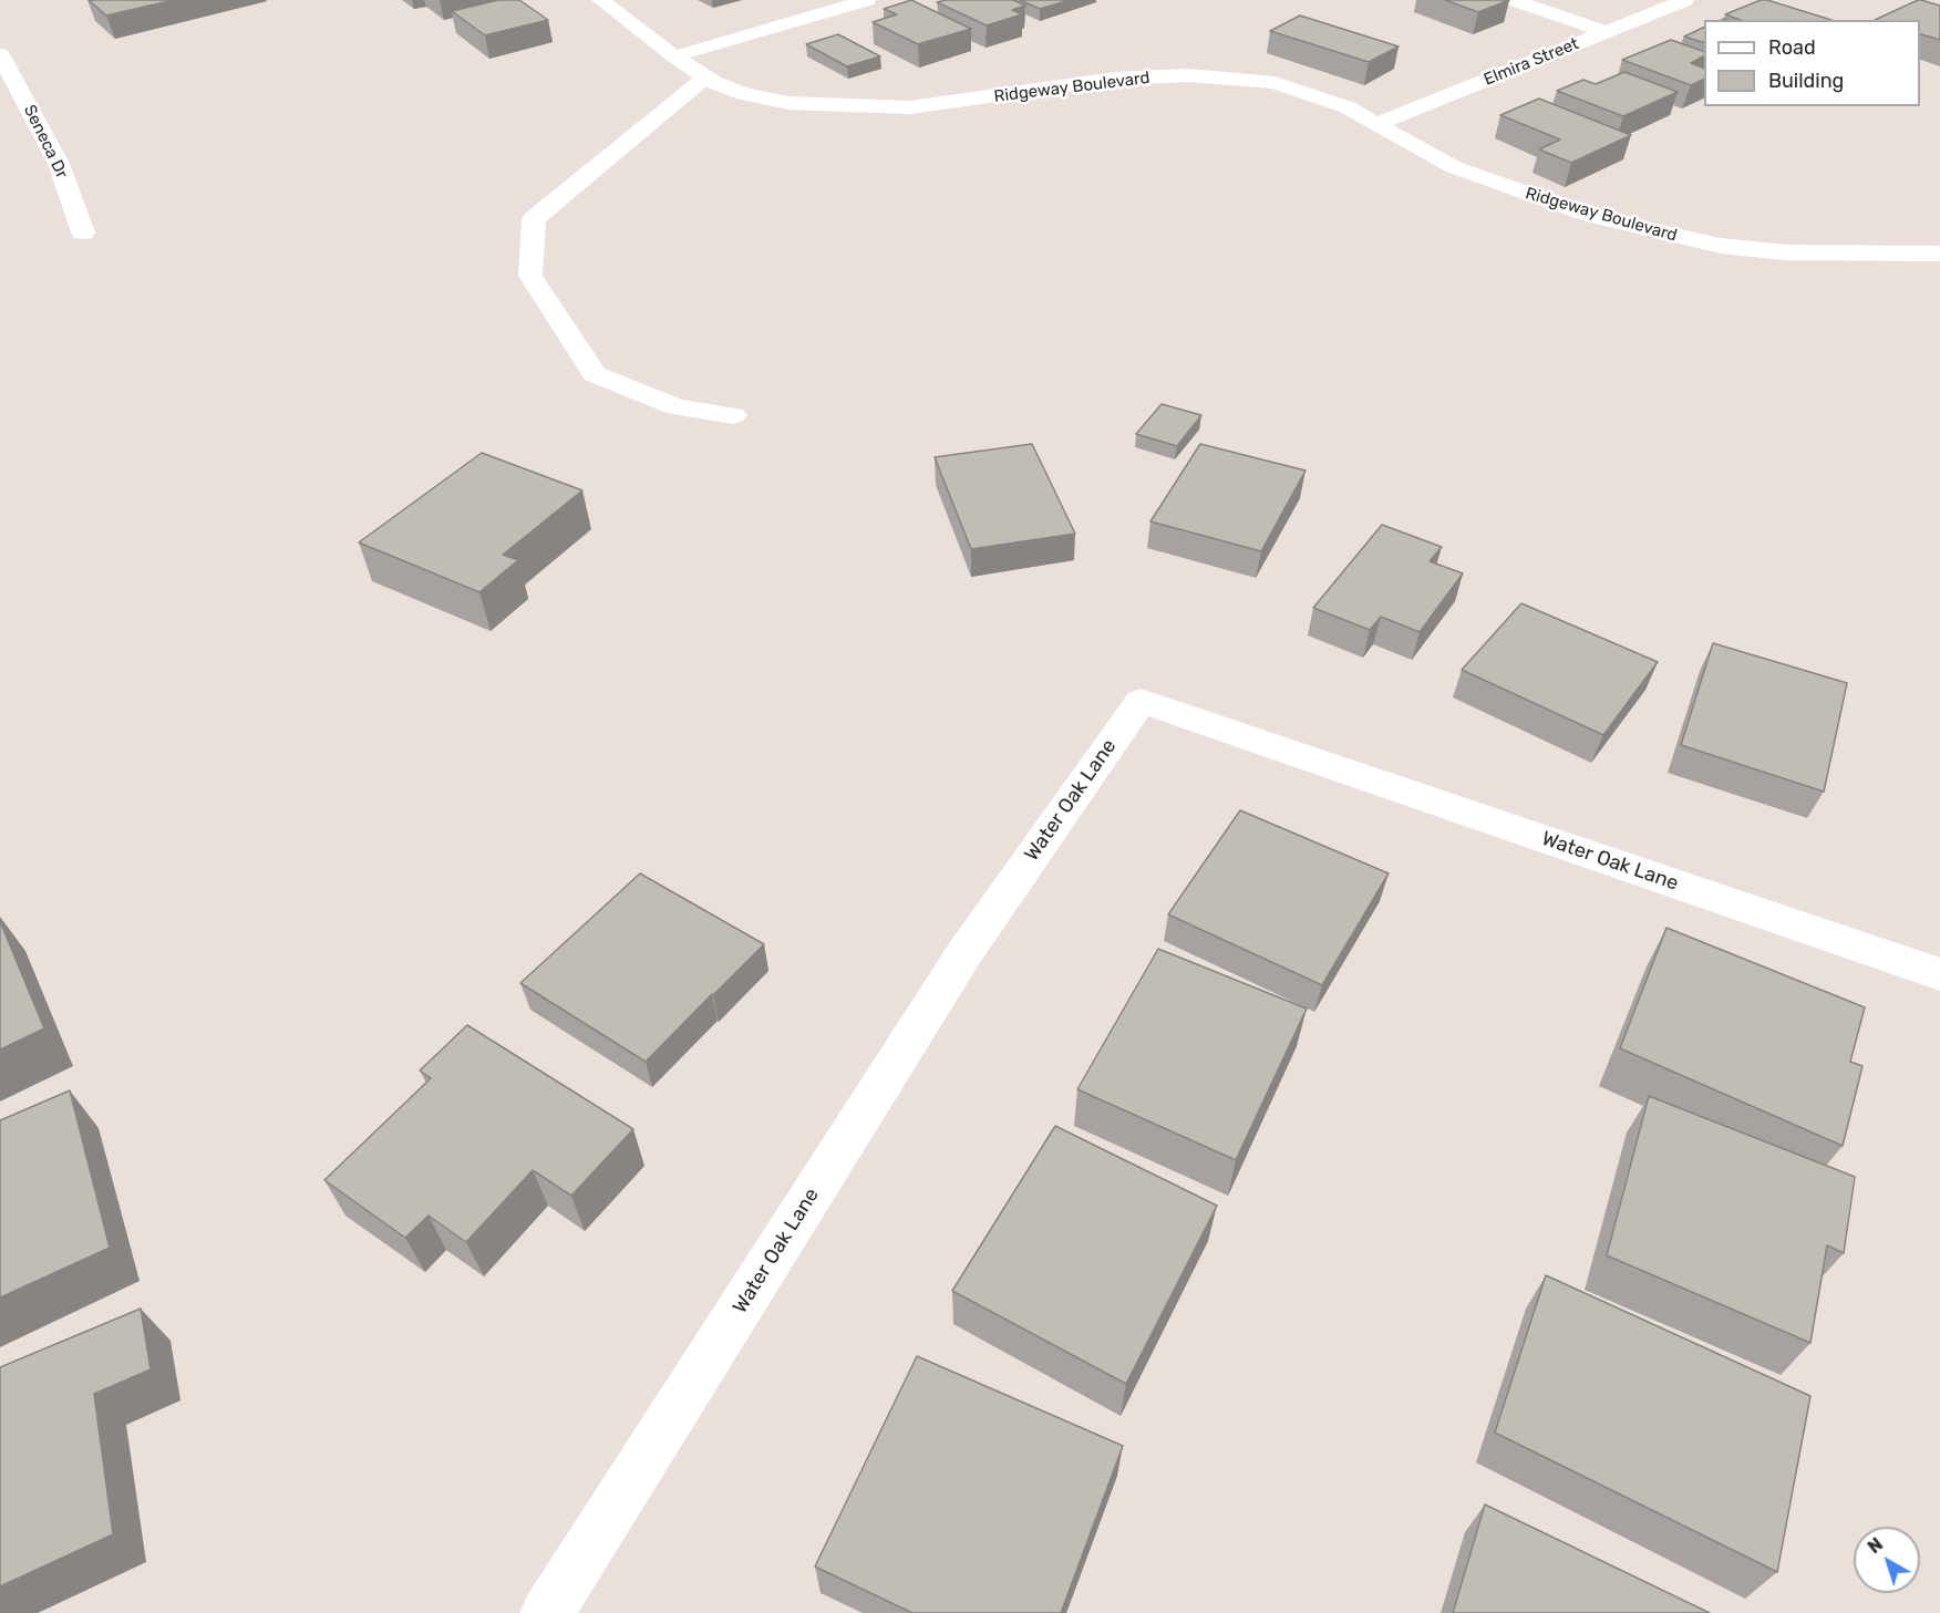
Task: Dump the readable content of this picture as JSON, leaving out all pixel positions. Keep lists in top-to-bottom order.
{
  "streets": {
    "street": [
      "Elmira Street",
      "Ridgeway Boulevard",
      "Seneca Dr",
      "Water Oak Lane"
    ]
  },
  "crossings": [
    ["Elmira Street", "Ridgeway Boulevard"]
  ],
  "legend": ["Road", "Building"],
  "north": "top left"
}
